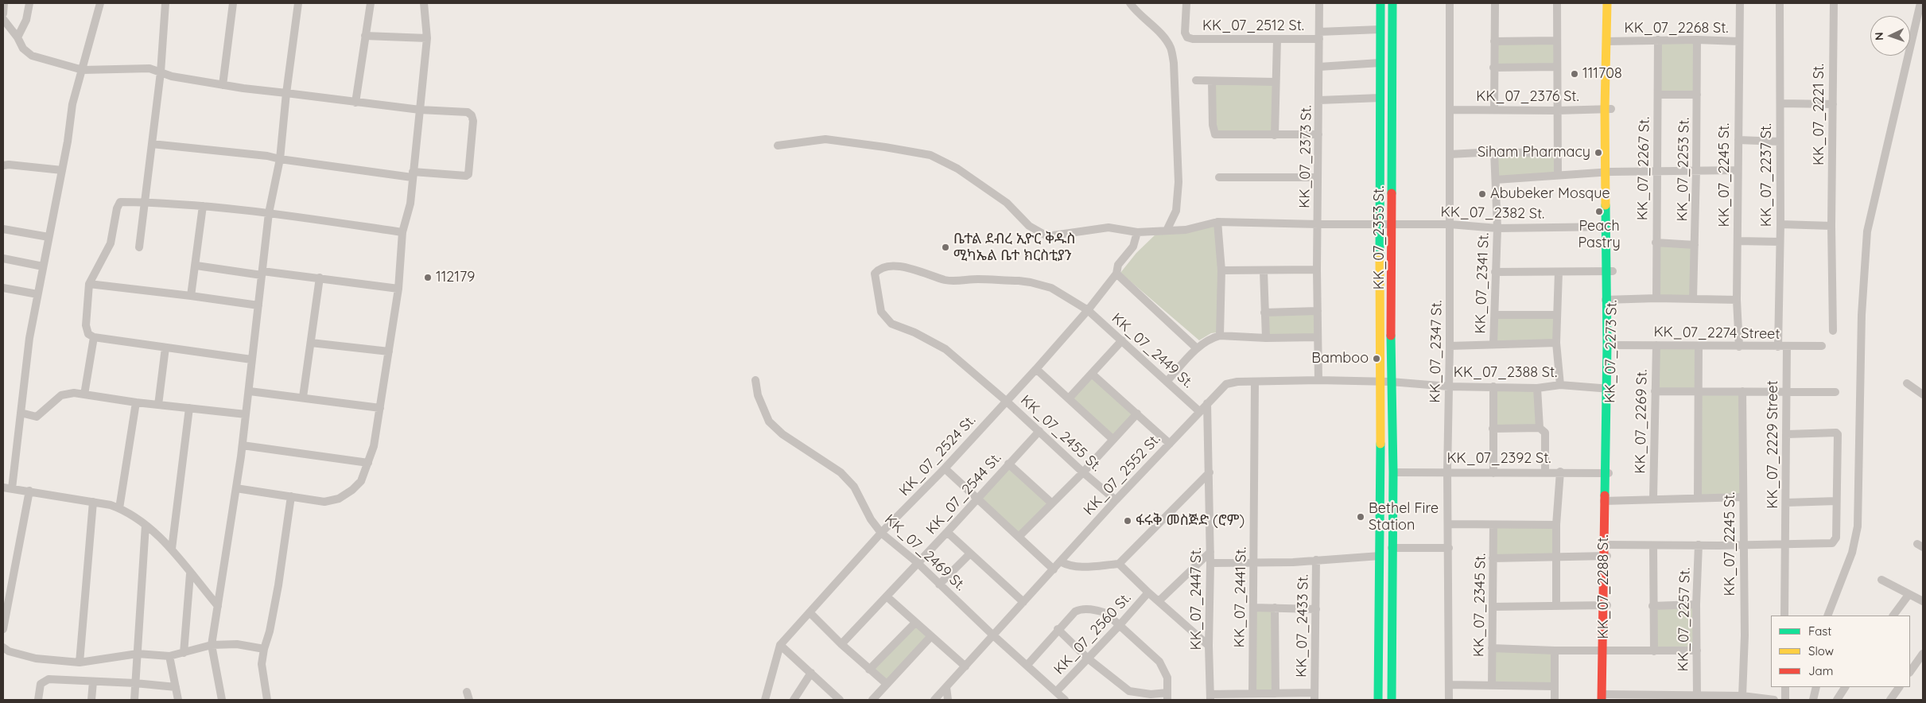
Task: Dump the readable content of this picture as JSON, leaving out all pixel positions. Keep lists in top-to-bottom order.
{
  "streets": {
    "street": [
      "KK_07_2512 St.",
      "KK_07_2268 St.",
      "KK_07_2376 St.",
      "KK_07_2221 St.",
      "KK_07_2373 St.",
      "KK_07_2267 St.",
      "KK_07_2253 St.",
      "KK_07_2245 St.",
      "KK_07_2237 St.",
      "KK_07_2382 St.",
      "KK_07_2353 St.",
      "KK_07_2341 St.",
      "KK_07_2274 Street",
      "KK_07_2449 St.",
      "KK_07_2347 St.",
      "KK_07_2273 St.",
      "KK_07_2388 St.",
      "KK_07_2269 St.",
      "KK_07_2455 St.",
      "KK_07_2229 Street",
      "KK_07_2524 St.",
      "KK_07_2392 St.",
      "KK_07_2552 St.",
      "KK_07_2544 St.",
      "KK_07_2469 St.",
      "KK_07_2441 St.",
      "KK_07_2447 St.",
      "KK_07_2345 St.",
      "KK_07_2257 St.",
      "KK_07_2433 St.",
      "KK_07_2560 St."
    ]
  },
  "crossings": [
    ["KK_07_2512 St.", "KK_07_2373 St."],
    ["KK_07_2512 St.", "KK_07_2353 St."],
    ["KK_07_2268 St.", "KK_07_2267 St."],
    ["KK_07_2268 St.", "KK_07_2253 St."],
    ["KK_07_2268 St.", "KK_07_2245 St."],
    ["KK_07_2268 St.", "KK_07_2273 St."],
    ["KK_07_2376 St.", "KK_07_2347 St."],
    ["KK_07_2376 St.", "KK_07_2273 St."],
    ["KK_07_2373 St.", "KK_07_2382 St."],
    ["KK_07_2373 St.", "KK_07_2552 St."],
    ["KK_07_2245 St.", "KK_07_2274 Street"],
    ["KK_07_2237 St.", "KK_07_2274 Street"],
    ["KK_07_2382 St.", "KK_07_2353 St."],
    ["KK_07_2382 St.", "KK_07_2341 St."],
    ["KK_07_2382 St.", "KK_07_2347 St."],
    ["KK_07_2382 St.", "KK_07_2273 St."],
    ["KK_07_2382 St.", "KK_07_2524 St."],
    ["KK_07_2353 St.", "KK_07_2388 St."],
    ["KK_07_2353 St.", "KK_07_2392 St."],
    ["KK_07_2353 St.", "KK_07_2552 St."],
    ["KK_07_2274 Street", "KK_07_2273 St."],
    ["KK_07_2274 Street", "KK_07_2269 St."],
    ["KK_07_2274 Street", "KK_07_2229 Street"],
    ["KK_07_2449 St.", "KK_07_2455 St."],
    ["KK_07_2449 St.", "KK_07_2524 St."],
    ["KK_07_2449 St.", "KK_07_2552 St."],
    ["KK_07_2347 St.", "KK_07_2388 St."],
    ["KK_07_2347 St.", "KK_07_2392 St."],
    ["KK_07_2273 St.", "KK_07_2388 St."],
    ["KK_07_2273 St.", "KK_07_2392 St."],
    ["KK_07_2388 St.", "KK_07_2552 St."],
    ["KK_07_2455 St.", "KK_07_2524 St."],
    ["KK_07_2455 St.", "KK_07_2552 St."],
    ["KK_07_2455 St.", "KK_07_2544 St."],
    ["KK_07_2524 St.", "KK_07_2469 St."],
    ["KK_07_2552 St.", "KK_07_2469 St."],
    ["KK_07_2552 St.", "KK_07_2441 St."],
    ["KK_07_2552 St.", "KK_07_2447 St."],
    ["KK_07_2544 St.", "KK_07_2469 St."],
    ["KK_07_2469 St.", "KK_07_2560 St."]
  ],
  "places": [
    "111708",
    "Siham Pharmacy",
    "Abubeker Mosque",
    "Peach Pastry",
    "ቤተል ደብረ ኢዮር ቅዱስ ሚካኤል ቤተ ክርስቲያን",
    "112179",
    "Bamboo",
    "Bethel Fire Station",
    "ፋሩቅ መስጅድ (ሮም)"
  ],
  "legend": ["Fast", "Slow", "Jam"],
  "north": "left"
}
